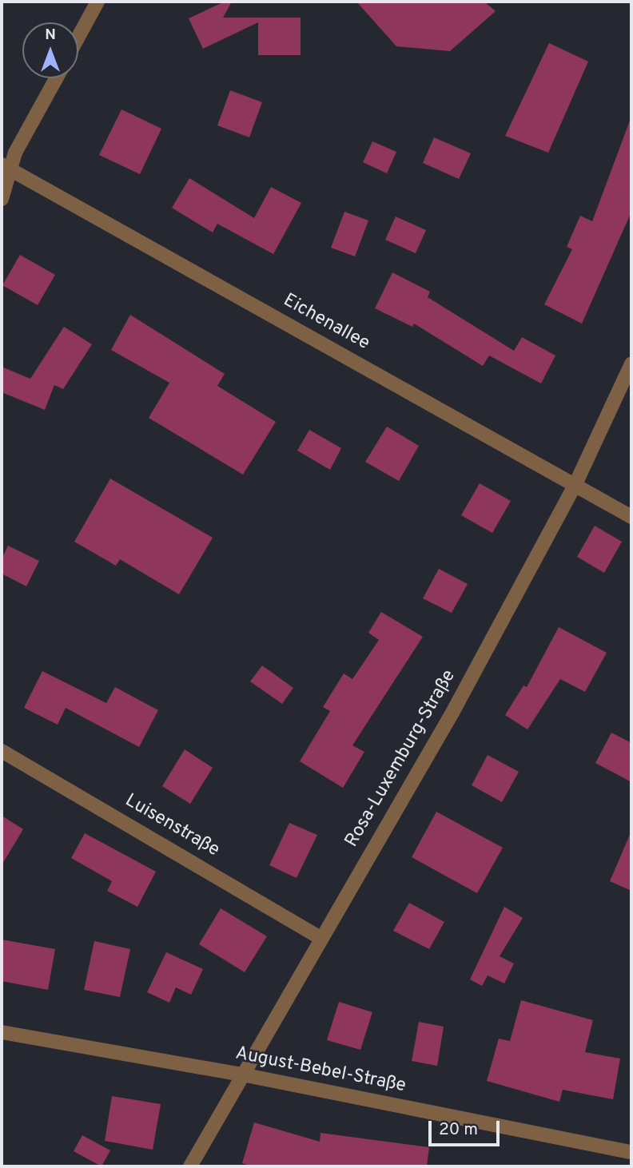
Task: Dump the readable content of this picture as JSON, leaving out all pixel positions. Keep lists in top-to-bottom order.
{
  "streets": {
    "street": [
      "Eichenallee",
      "Rosa-Luxemburg-Straße",
      "Luisenstraße",
      "August-Bebel-Straße"
    ]
  },
  "crossings": [
    ["Eichenallee", "Rosa-Luxemburg-Straße"],
    ["Rosa-Luxemburg-Straße", "Luisenstraße"],
    ["Rosa-Luxemburg-Straße", "August-Bebel-Straße"]
  ],
  "scale_bar": "20 m",
  "north": "top"
}
